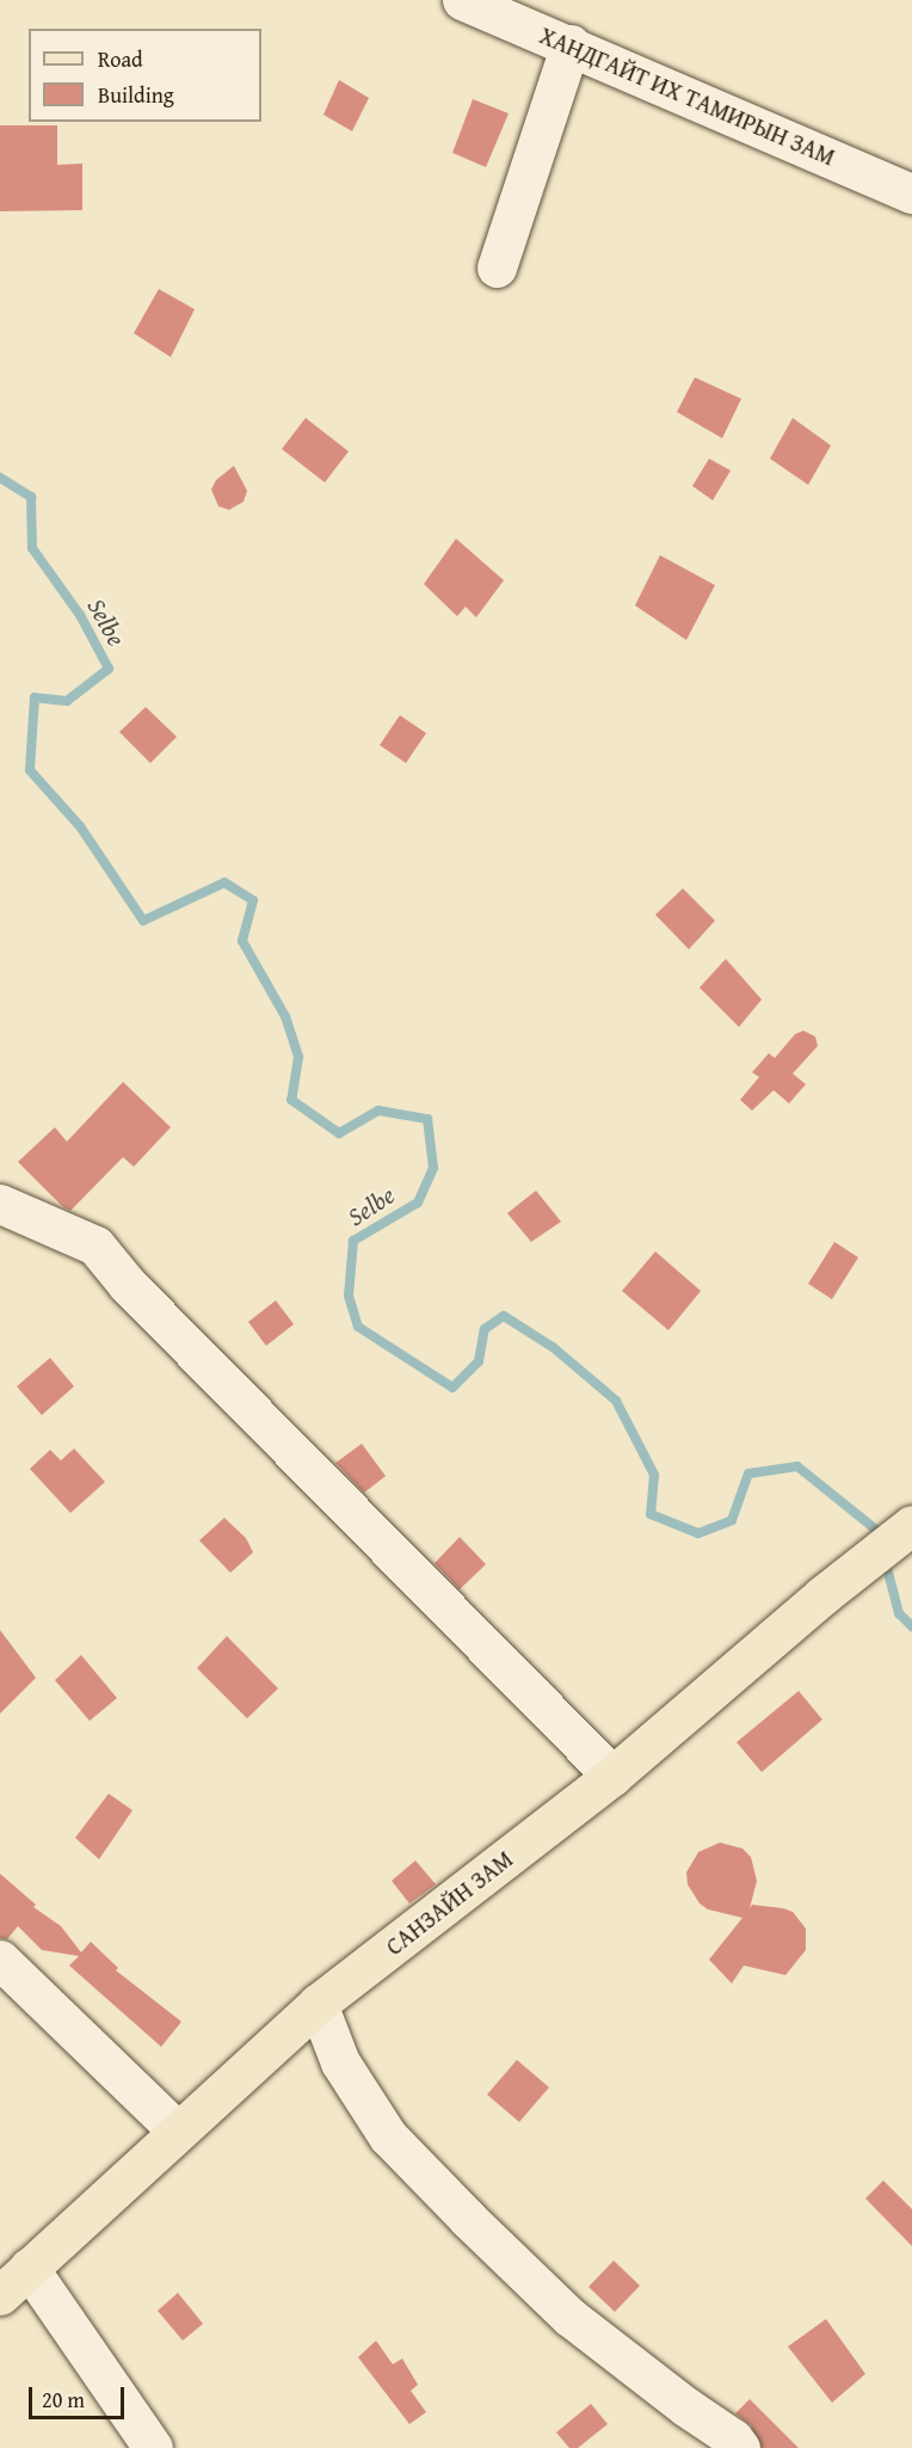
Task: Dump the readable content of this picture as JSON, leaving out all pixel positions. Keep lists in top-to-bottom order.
{
  "streets": {
    "main road": ["САНЗАЙН ЗАМ"],
    "street": ["ХАНДГАЙТ ИХ ТАМИРЫН ЗАМ"]
  },
  "water": ["Selbe"],
  "legend": ["Road", "Building"],
  "scale_bar": "20 m"
}
